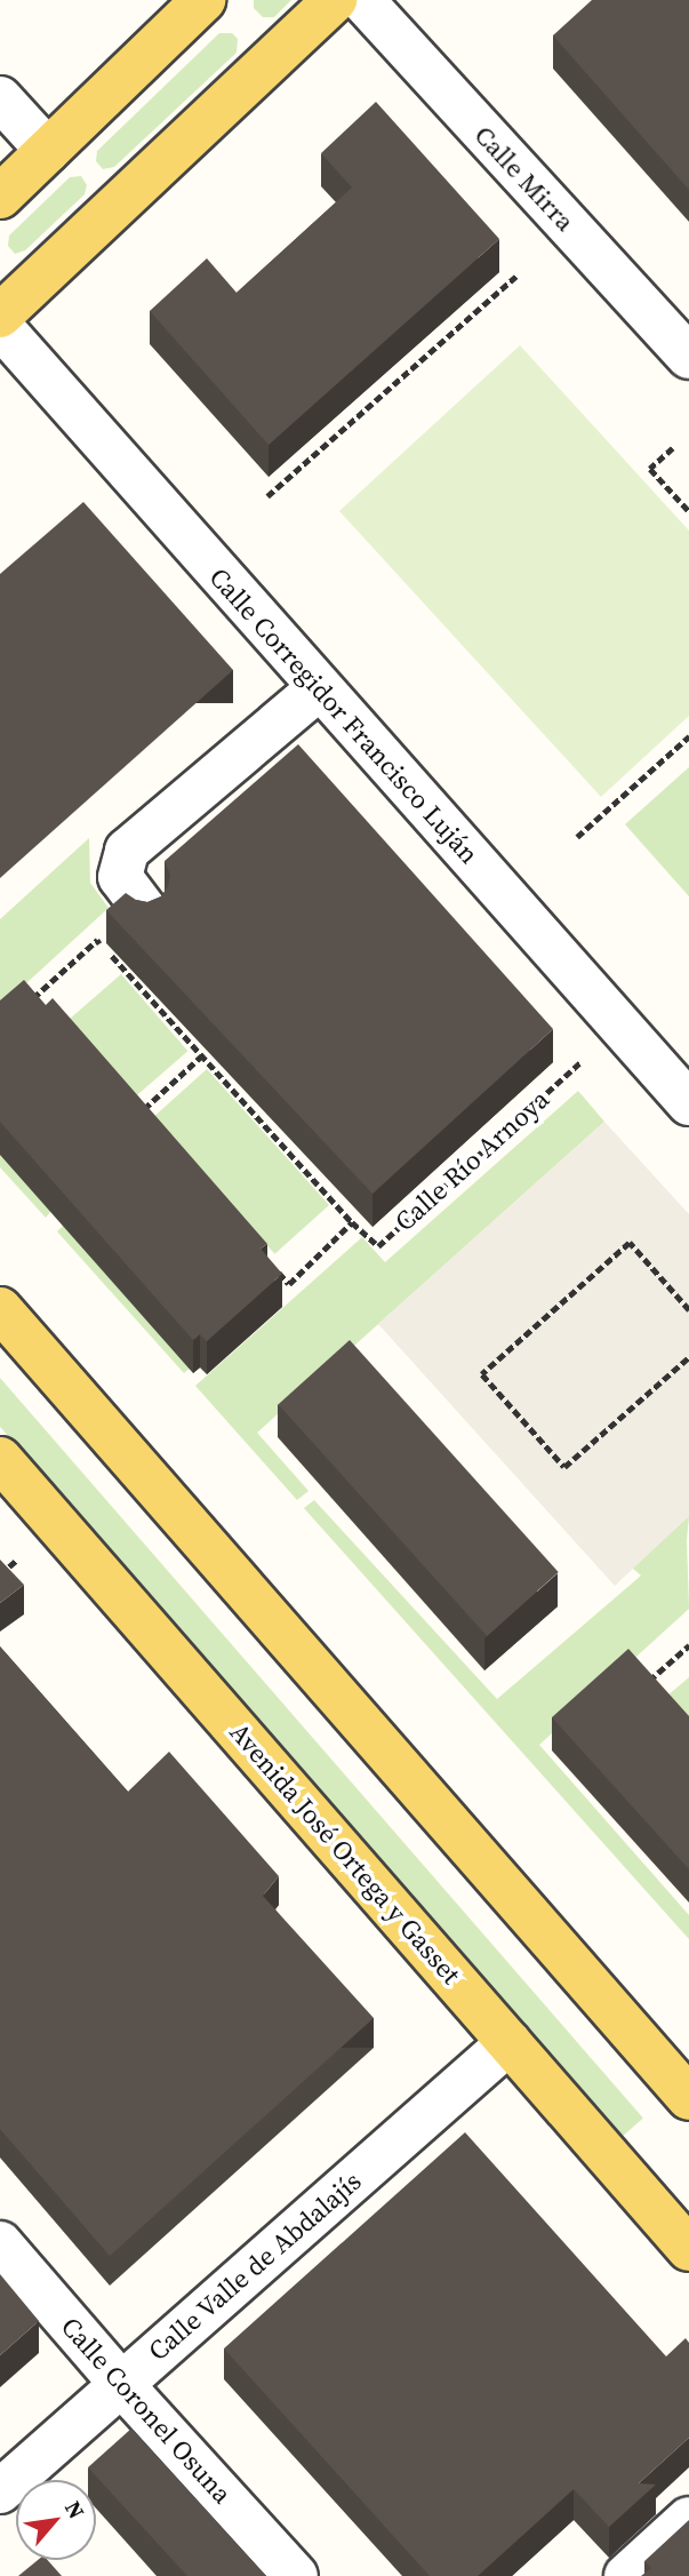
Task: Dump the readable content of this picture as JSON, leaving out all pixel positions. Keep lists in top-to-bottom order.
{
  "streets": {
    "main road": ["Avenida José Ortega y Gasset"],
    "street": [
      "Calle Mirra",
      "Calle Corregidor Francisco Luján",
      "Calle Valle de Abdalajís",
      "Calle Coronel Osuna"
    ],
    "path": ["Calle Río Arnoya"]
  },
  "crossings": [
    ["Calle Corregidor Francisco Luján", "Calle Río Arnoya"],
    ["Avenida José Ortega y Gasset", "Calle Valle de Abdalajís"],
    ["Calle Valle de Abdalajís", "Calle Coronel Osuna"]
  ],
  "north": "top right"
}
